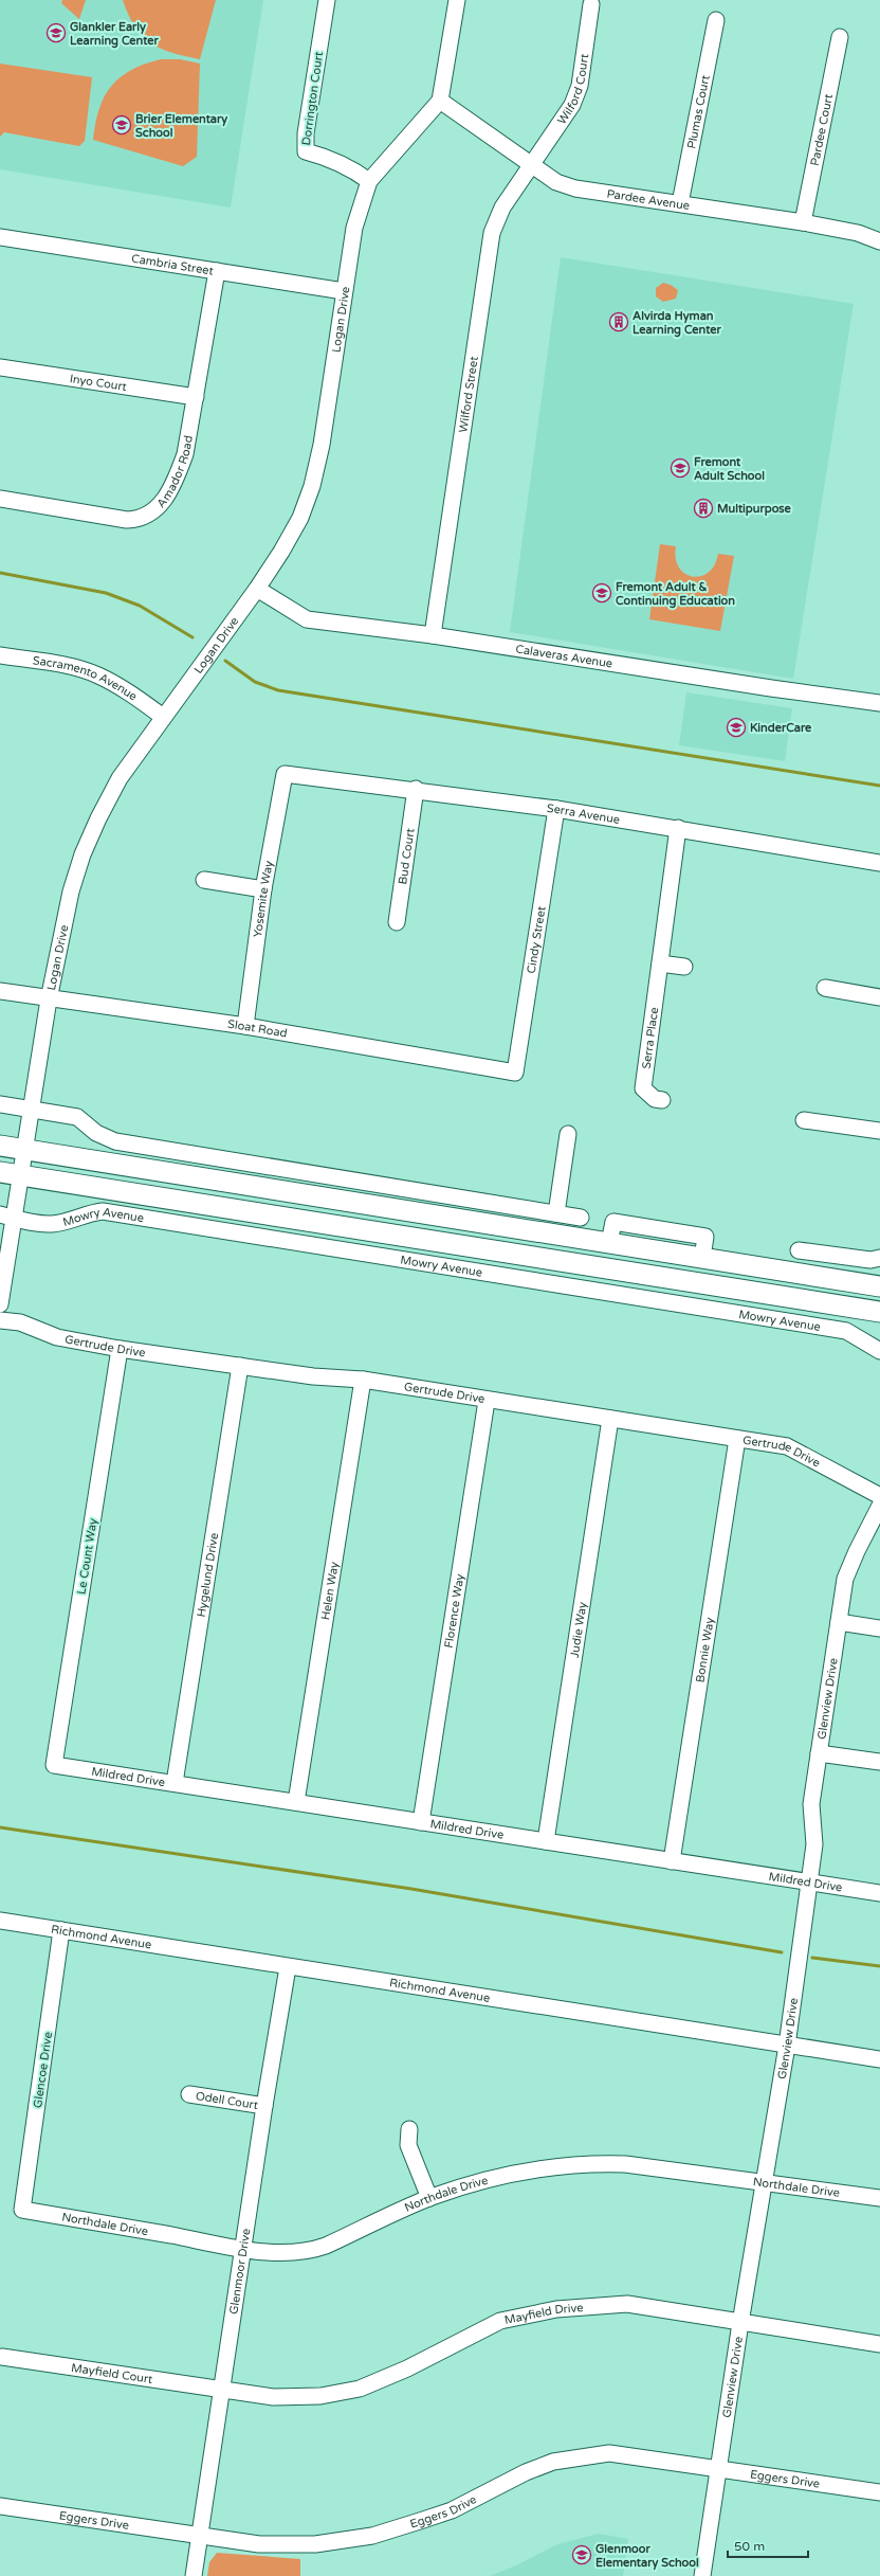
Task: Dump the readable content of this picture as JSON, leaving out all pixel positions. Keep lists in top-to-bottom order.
{
  "streets": {
    "main road": ["Mowry Avenue"],
    "street": [
      "Wilford Court",
      "Dorrington Court",
      "Plumas Court",
      "Pardee Court",
      "Pardee Avenue",
      "Cambria Street",
      "Logan Drive",
      "Inyo Court",
      "Wilford Street",
      "Amador Road",
      "Calaveras Avenue",
      "Sacramento Avenue",
      "Serra Avenue",
      "Bud Court",
      "Yosemite Way",
      "Cindy Street",
      "Sloat Road",
      "Serra Place",
      "Gertrude Drive",
      "Le Count Way",
      "Hygelund Drive",
      "Helen Way",
      "Florence Way",
      "Judie Way",
      "Bonnie Way",
      "Glenview Drive",
      "Mildred Drive",
      "Richmond Avenue",
      "Glencoe Drive",
      "Odell Court",
      "Northdale Drive",
      "Glenmoor Drive",
      "Mayfield Drive",
      "Mayfield Court",
      "Eggers Drive"
    ]
  },
  "crossings": [
    ["Wilford Court", "Pardee Avenue"],
    ["Wilford Court", "Wilford Street"],
    ["Dorrington Court", "Logan Drive"],
    ["Plumas Court", "Pardee Avenue"],
    ["Pardee Court", "Pardee Avenue"],
    ["Pardee Avenue", "Logan Drive"],
    ["Pardee Avenue", "Wilford Street"],
    ["Cambria Street", "Logan Drive"],
    ["Cambria Street", "Amador Road"],
    ["Logan Drive", "Calaveras Avenue"],
    ["Logan Drive", "Sacramento Avenue"],
    ["Logan Drive", "Sloat Road"],
    ["Logan Drive", "Mowry Avenue"],
    ["Inyo Court", "Amador Road"],
    ["Wilford Street", "Calaveras Avenue"],
    ["Serra Avenue", "Bud Court"],
    ["Serra Avenue", "Yosemite Way"],
    ["Serra Avenue", "Cindy Street"],
    ["Serra Avenue", "Serra Place"],
    ["Yosemite Way", "Sloat Road"],
    ["Cindy Street", "Sloat Road"],
    ["Gertrude Drive", "Le Count Way"],
    ["Gertrude Drive", "Hygelund Drive"],
    ["Gertrude Drive", "Helen Way"],
    ["Gertrude Drive", "Florence Way"],
    ["Gertrude Drive", "Judie Way"],
    ["Gertrude Drive", "Bonnie Way"],
    ["Le Count Way", "Mildred Drive"],
    ["Hygelund Drive", "Mildred Drive"],
    ["Helen Way", "Mildred Drive"],
    ["Florence Way", "Mildred Drive"],
    ["Judie Way", "Mildred Drive"],
    ["Bonnie Way", "Mildred Drive"],
    ["Glenview Drive", "Mildred Drive"],
    ["Glenview Drive", "Richmond Avenue"],
    ["Glenview Drive", "Northdale Drive"],
    ["Glenview Drive", "Mayfield Drive"],
    ["Glenview Drive", "Eggers Drive"],
    ["Richmond Avenue", "Glencoe Drive"],
    ["Richmond Avenue", "Glenmoor Drive"],
    ["Glencoe Drive", "Northdale Drive"],
    ["Odell Court", "Glenmoor Drive"],
    ["Northdale Drive", "Glenmoor Drive"],
    ["Glenmoor Drive", "Mayfield Drive"],
    ["Glenmoor Drive", "Mayfield Court"],
    ["Glenmoor Drive", "Eggers Drive"],
    ["Mayfield Drive", "Mayfield Court"]
  ],
  "places": {
    "school or university": [
      "Glankler Early Learning Center",
      "Brier Elementary School",
      "Fremont Adult School",
      "Fremont Adult & Continuing Education",
      "KinderCare",
      "Glenmoor Elementary School"
    ],
    "building": ["Alvirda Hyman Learning Center", "Multipurpose"]
  },
  "scale_bar": "50 m"
}
